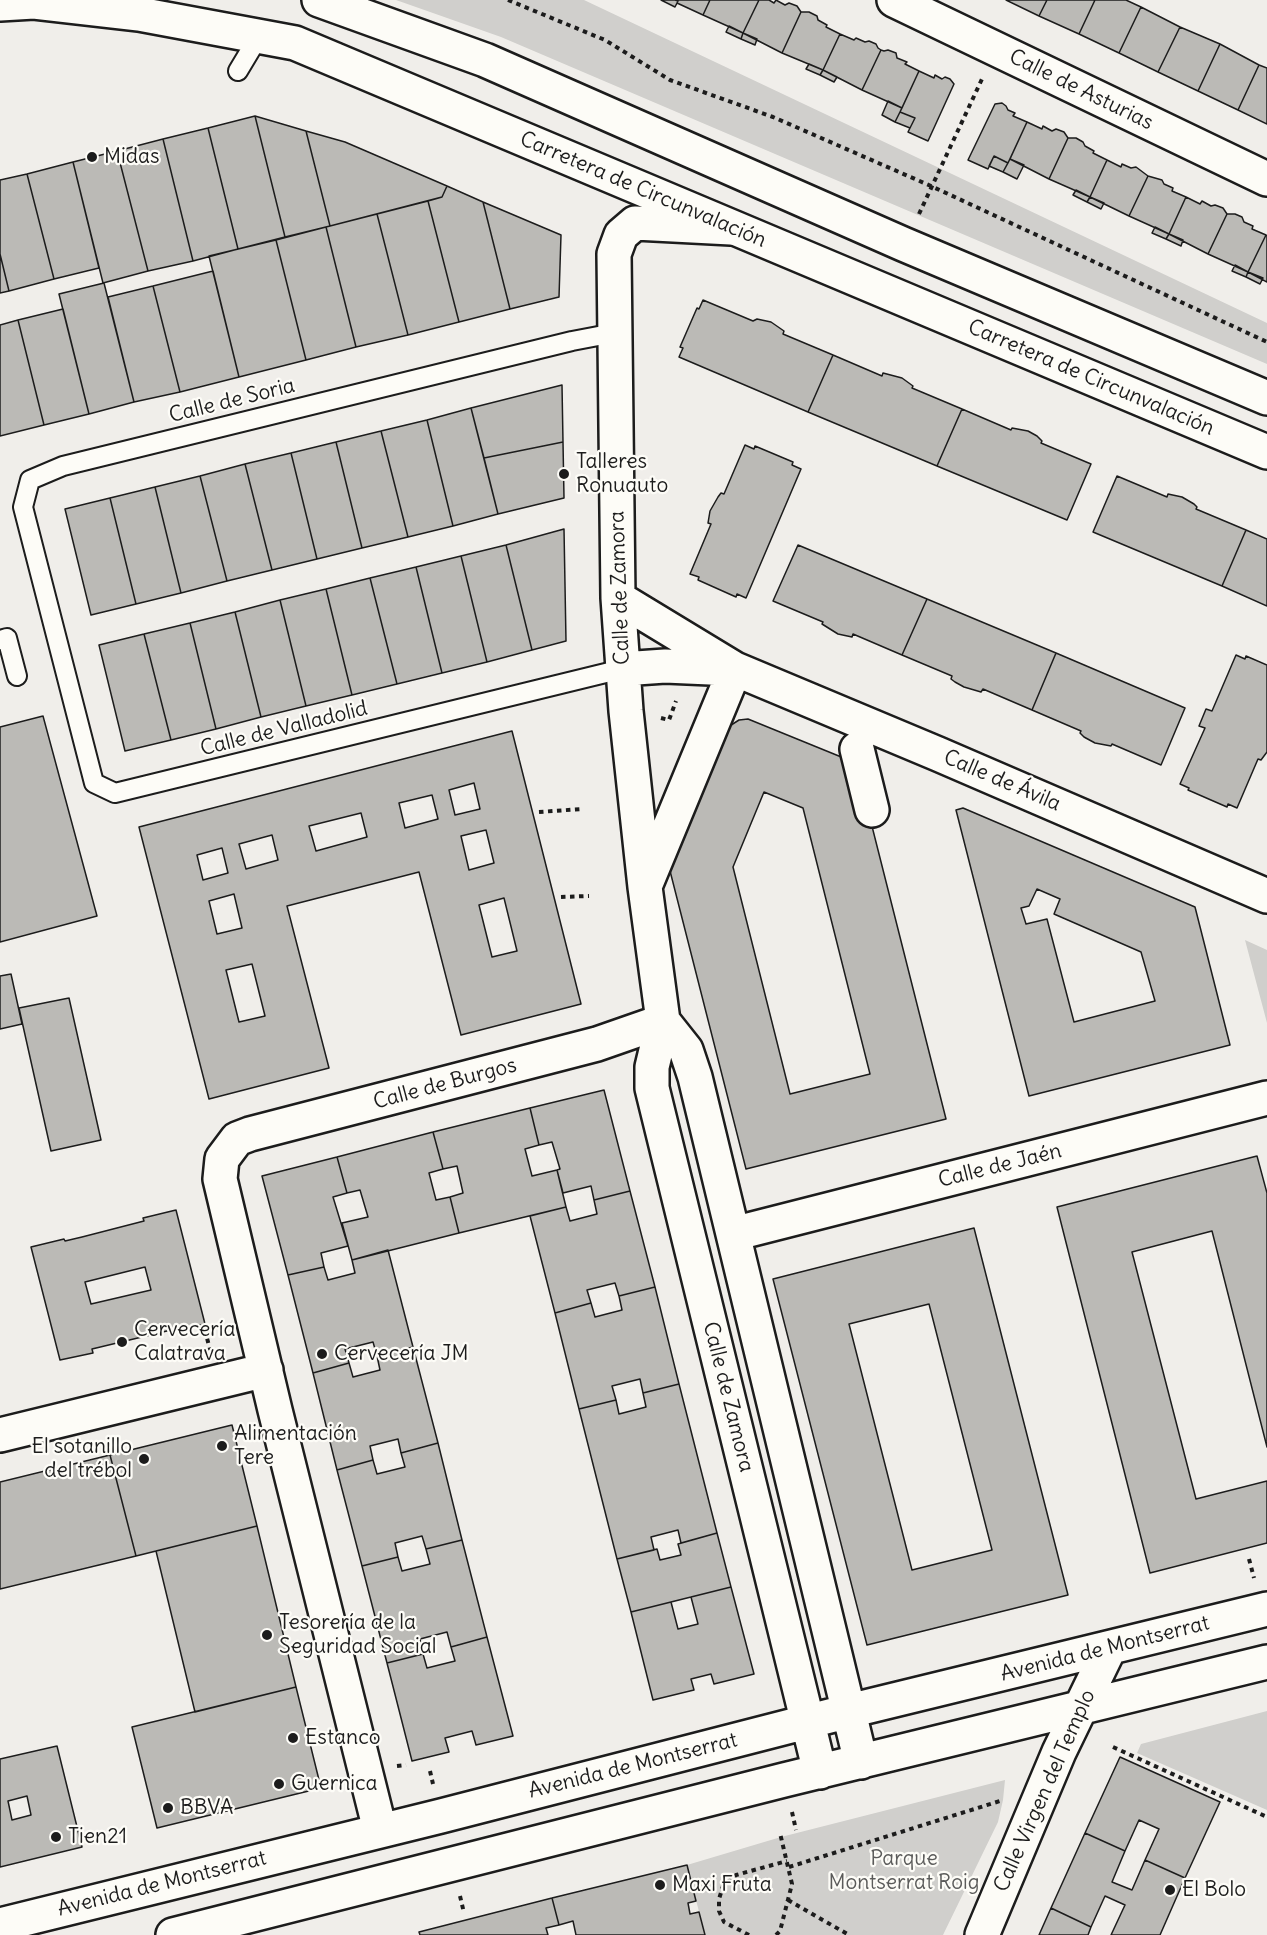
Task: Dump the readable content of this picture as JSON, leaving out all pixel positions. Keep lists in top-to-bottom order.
{
  "streets": {
    "street": [
      "Calle de Asturias",
      "Carretera de Circunvalación",
      "Calle de Zamora",
      "Calle de Ávila",
      "Calle de Burgos",
      "Calle de Jaén",
      "Avenida de Montserrat",
      "Calle Virgen del Templo"
    ],
    "lane": ["Calle de Soria", "Calle de Valladolid"]
  },
  "crossings": [
    ["Carretera de Circunvalación", "Calle de Zamora"],
    ["Calle de Soria", "Calle de Zamora"],
    ["Calle de Soria", "Calle de Valladolid"],
    ["Calle de Zamora", "Calle de Valladolid"],
    ["Calle de Zamora", "Calle de Ávila"],
    ["Calle de Zamora", "Calle de Burgos"],
    ["Calle de Zamora", "Calle de Jaén"],
    ["Calle de Zamora", "Avenida de Montserrat"],
    ["Calle de Valladolid", "Calle de Ávila"],
    ["Avenida de Montserrat", "Calle Virgen del Templo"]
  ],
  "parks": ["Parque Montserrat Roig"],
  "places": [
    "Midas",
    "Talleres Ronuauto",
    "Cervecería Calatrava",
    "Cervecería JM",
    "Alimentación Tere",
    "El sotanillo del trébol",
    "Tesorería de la Seguridad Social",
    "Estanco",
    "Guernica",
    "BBVA",
    "Tien21",
    "Maxi Fruta",
    "El Bolo"
  ]
}
